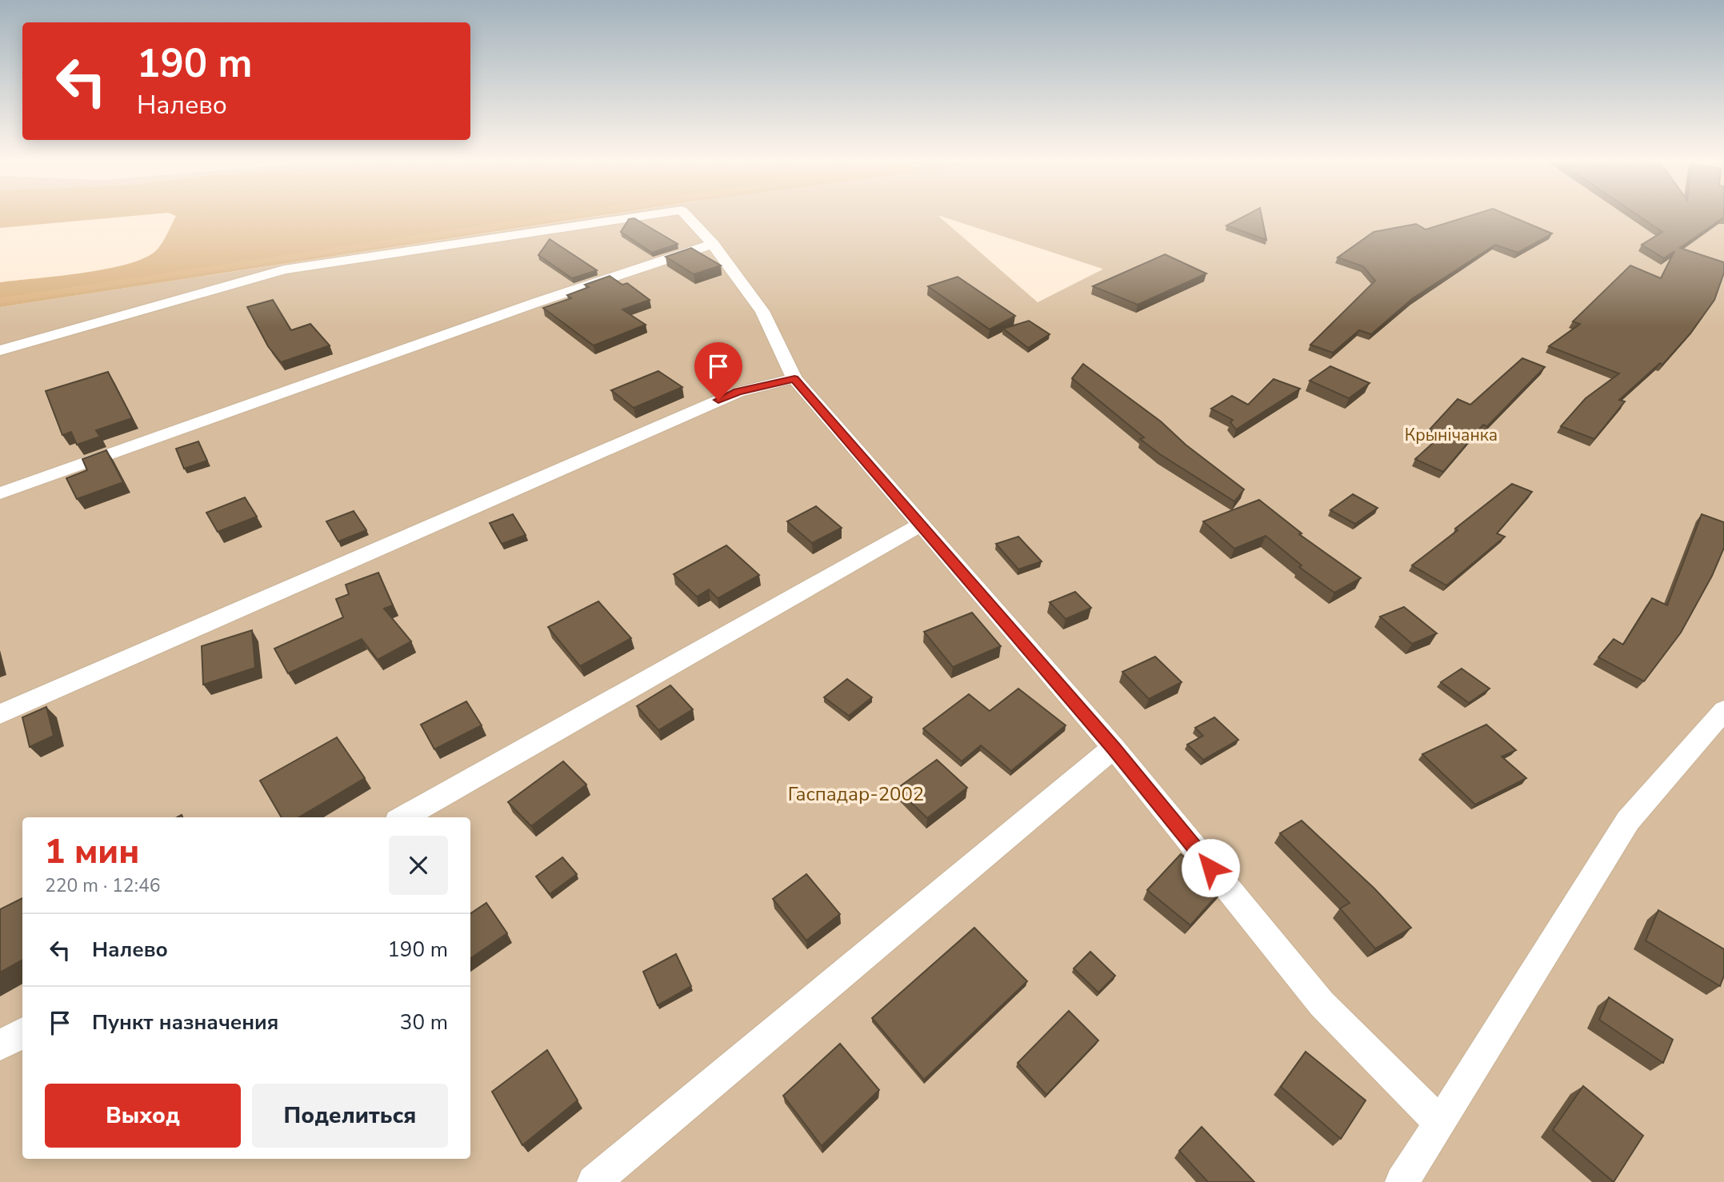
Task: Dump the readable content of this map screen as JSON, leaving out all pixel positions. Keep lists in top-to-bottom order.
{
  "parks": ["Крынічанка", "Гаспадар-2002"],
  "page": {
    "turn": ["190 m", "Налево"],
    "heading": ["1 мин", "220 m · 12:46"],
    "list": [
      {
        "name": "Налево",
        "value": "190 m"
      },
      {
        "name": "Пункт назначения",
        "value": "30 m"
      }
    ],
    "buttons": ["Выход", "Поделиться"]
  }
}
